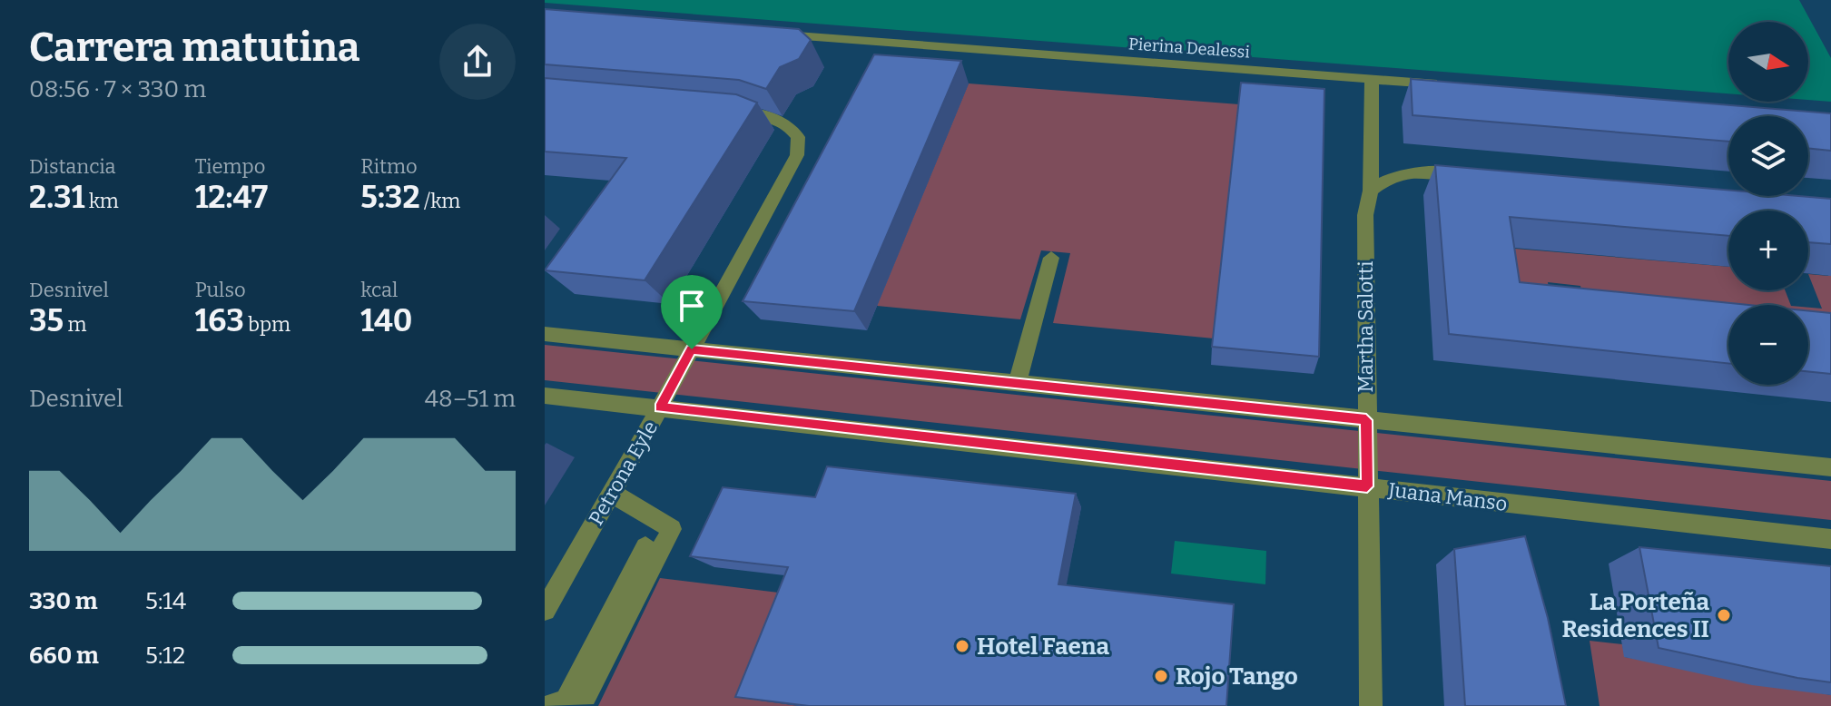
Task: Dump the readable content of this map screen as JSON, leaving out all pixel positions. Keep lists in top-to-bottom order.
{
  "streets": {
    "street": [
      "Pierina Dealessi",
      "Martha Salotti",
      "Petrona Eyle",
      "Juana Manso"
    ]
  },
  "crossings": [
    ["Pierina Dealessi", "Martha Salotti"],
    ["Martha Salotti", "Juana Manso"],
    ["Petrona Eyle", "Juana Manso"]
  ],
  "places": ["La Porteña Residences II", "Hotel Faena", "Rojo Tango"],
  "north": "right",
  "page": {
    "heading": ["Carrera matutina", "08:56 · 7 × 330 m"],
    "map_buttons": ["+", "−"],
    "stats": [
      ["Distancia", "2.31 km"],
      ["Tiempo", "12:47"],
      ["Ritmo", "5:32 /km"],
      ["Desnivel", "35 m"],
      ["Pulso", "163 bpm"],
      ["kcal", "140"]
    ],
    "chart": ["Desnivel", "48–51 m"],
    "list": [
      {
        "name": "330 m",
        "note": "5:14"
      },
      {
        "name": "660 m",
        "note": "5:12"
      }
    ]
  }
}
